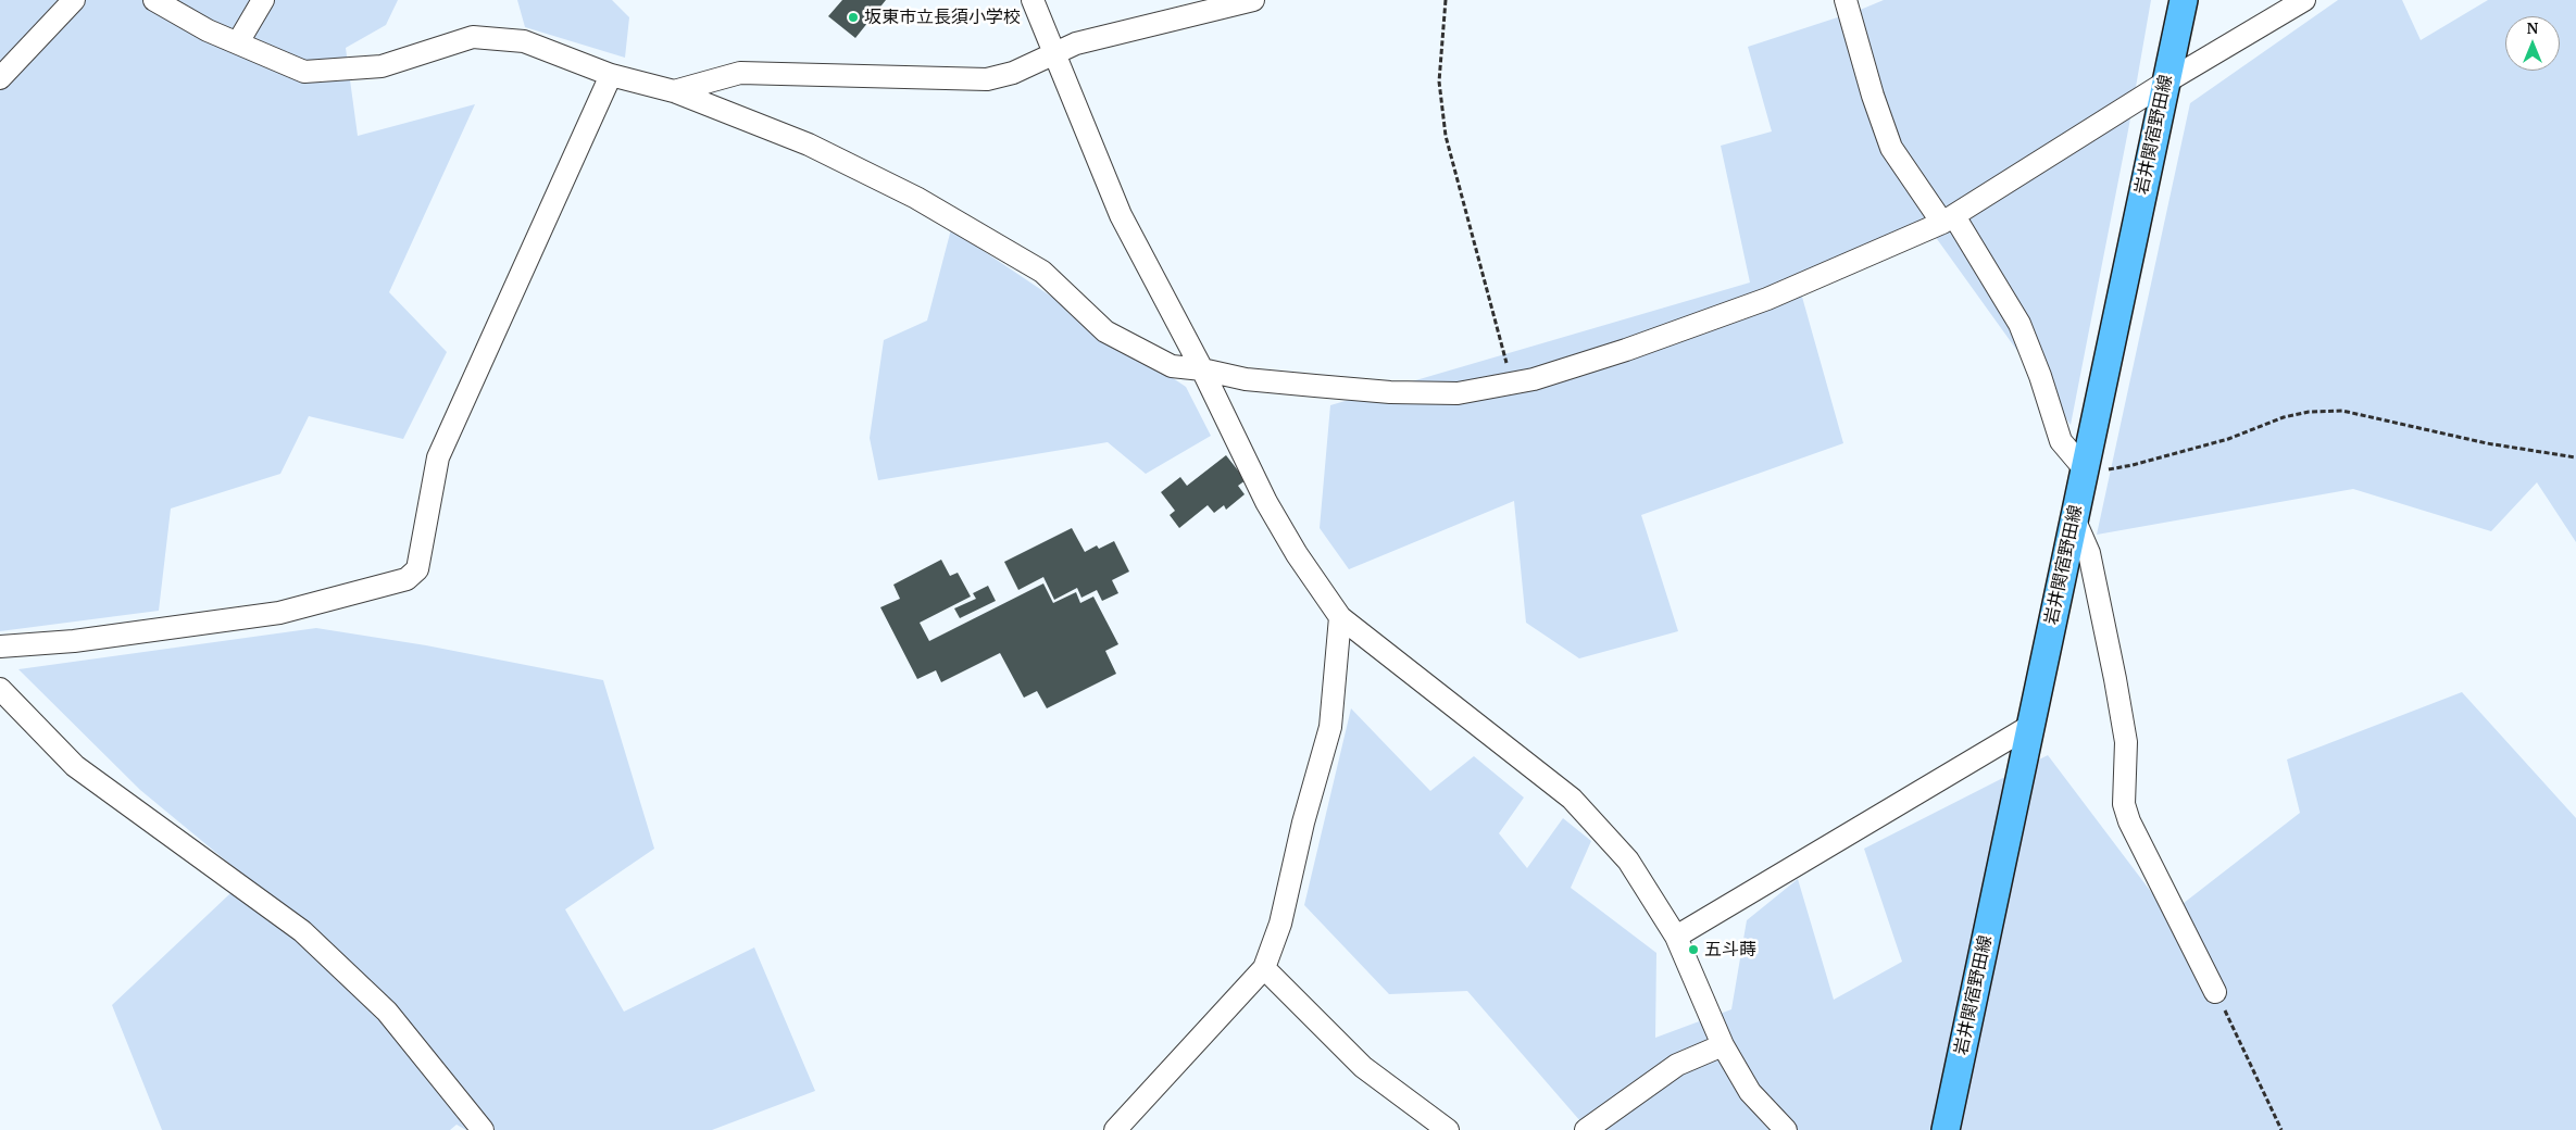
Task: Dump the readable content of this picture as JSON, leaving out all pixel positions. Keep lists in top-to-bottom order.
{
  "streets": {
    "main road": ["岩井関宿野田線"]
  },
  "places": ["坂東市立長須小学校", "五斗蒔"],
  "north": "top"
}
